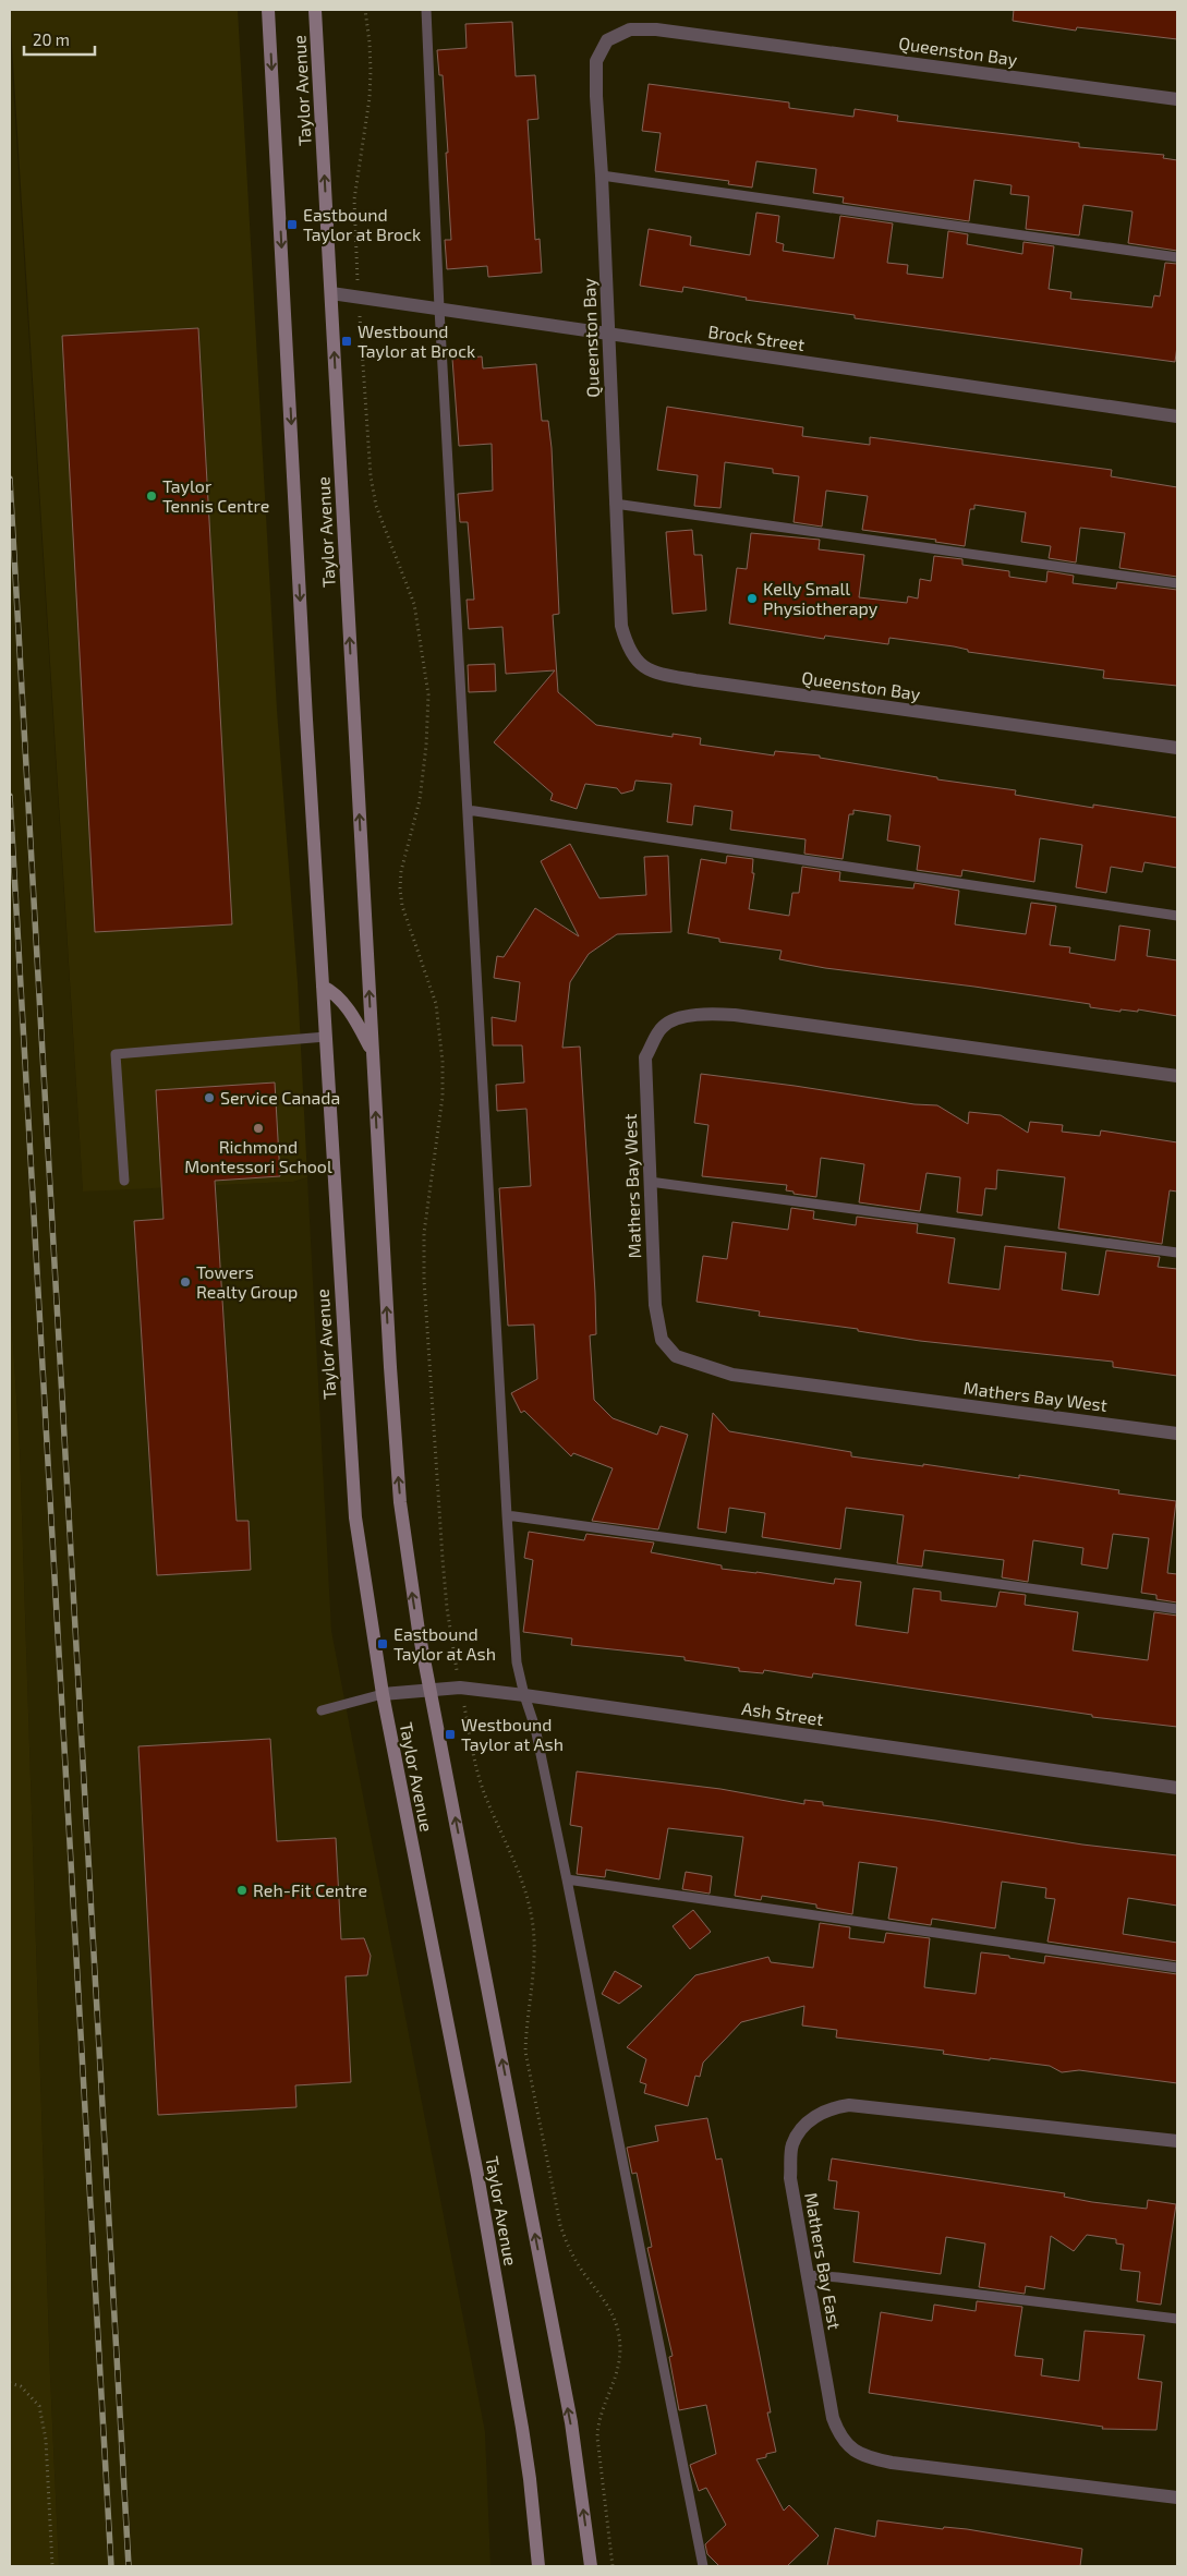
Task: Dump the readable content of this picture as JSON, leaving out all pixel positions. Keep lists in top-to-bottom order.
{
  "streets": {
    "main road": ["Taylor Avenue"],
    "street": [
      "Queenston Bay",
      "Brock Street",
      "Mathers Bay West",
      "Ash Street",
      "Mathers Bay East"
    ]
  },
  "crossings": [
    ["Queenston Bay", "Brock Street"],
    ["Taylor Avenue", "Brock Street"],
    ["Taylor Avenue", "Ash Street"]
  ],
  "places": {
    "transit": [
      "Eastbound Taylor at Brock",
      "Westbound Taylor at Brock",
      "Eastbound Taylor at Ash",
      "Westbound Taylor at Ash"
    ],
    "other": [
      "Taylor Tennis Centre",
      "Kelly Small Physiotherapy",
      "Service Canada",
      "Richmond Montessori School",
      "Towers Realty Group",
      "Reh-Fit Centre"
    ]
  },
  "scale_bar": "20 m"
}
